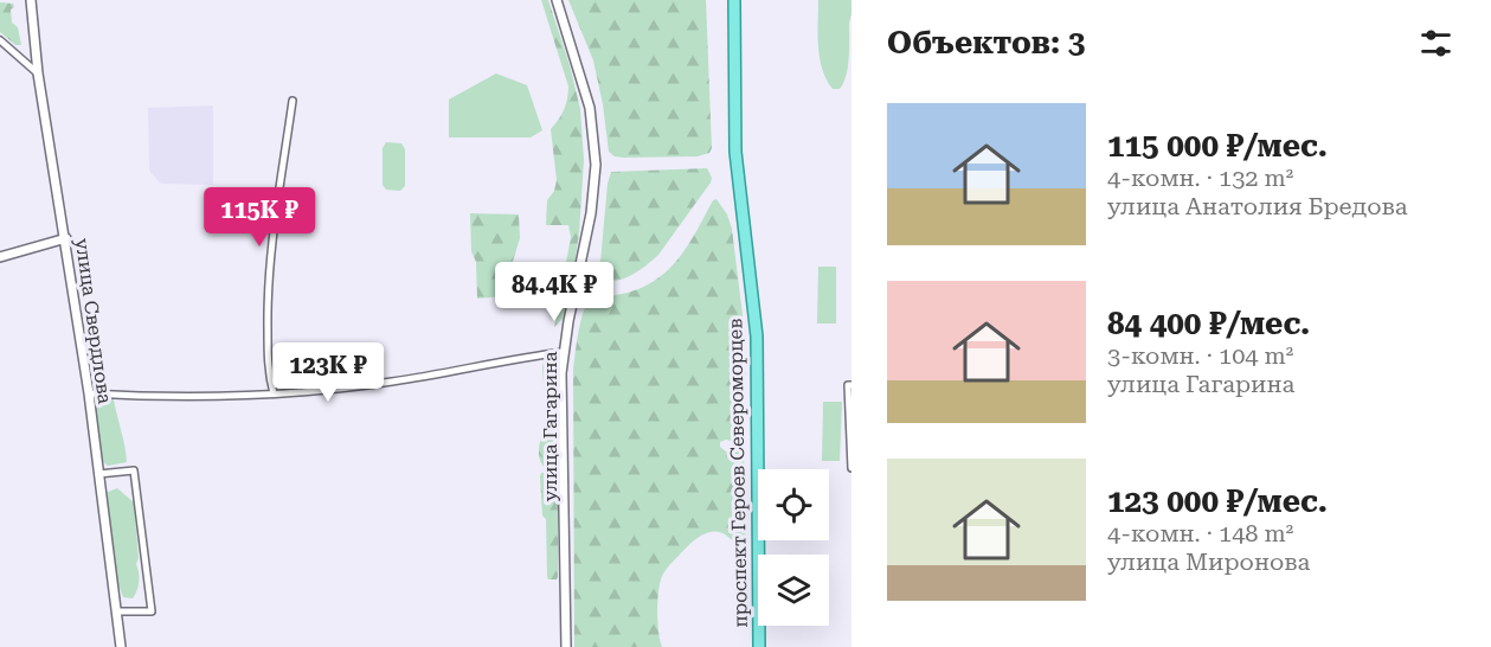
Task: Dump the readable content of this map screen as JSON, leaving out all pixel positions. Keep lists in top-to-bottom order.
{
  "streets": {
    "main road": ["проспект Героев Североморцев"],
    "street": ["улица Свердлова", "улица Гагарина"]
  },
  "page": {
    "heading": "Объектов: 3",
    "list": [
      {
        "name": "115 000 ₽/мес.",
        "note": "4-комн. · 132 m² · улица Анатолия Бредова"
      },
      {
        "name": "84 400 ₽/мес.",
        "note": "3-комн. · 104 m² · улица Гагарина"
      },
      {
        "name": "123 000 ₽/мес.",
        "note": "4-комн. · 148 m² · улица Миронова"
      }
    ],
    "price": ["115K ₽", "84.4K ₽", "123K ₽"]
  }
}
